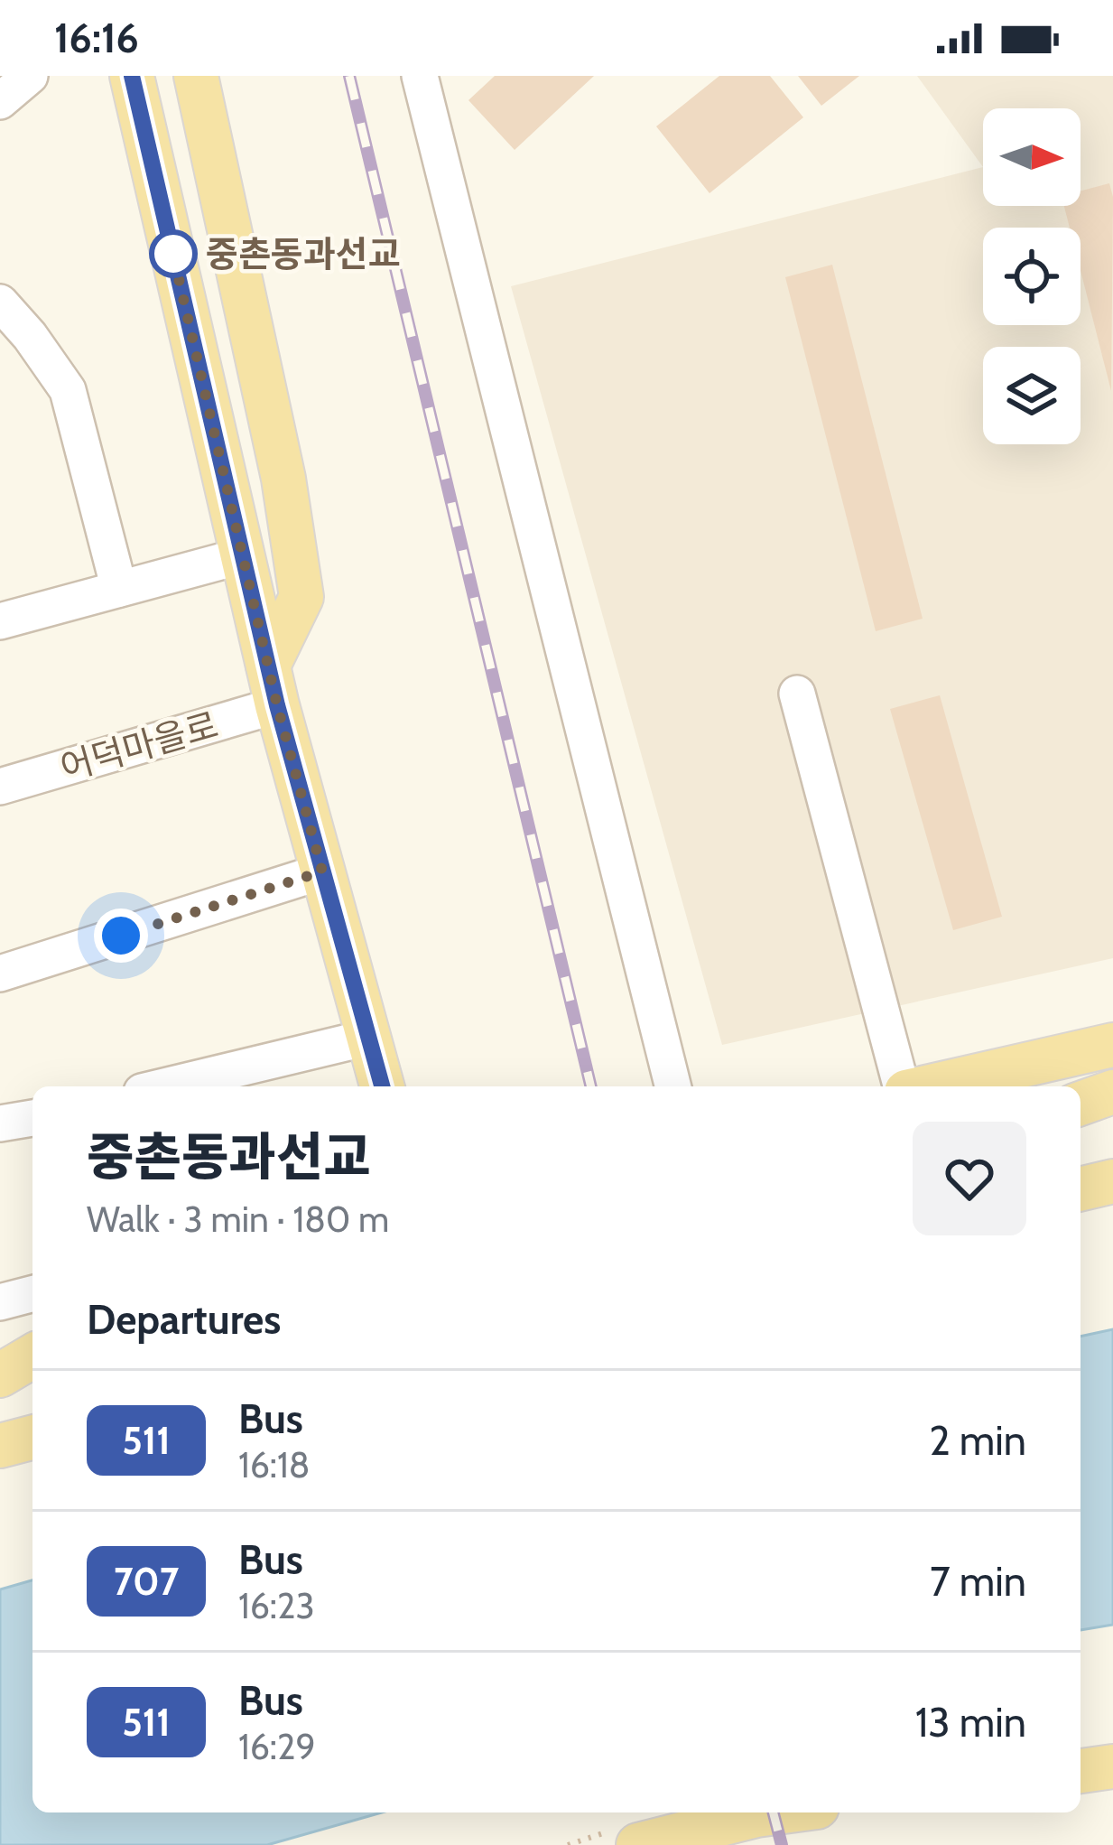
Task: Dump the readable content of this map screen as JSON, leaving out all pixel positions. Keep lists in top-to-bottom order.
{
  "streets": {
    "street": ["어덕마을로"]
  },
  "places": ["중촌동과선교"],
  "lines": ["bus line 511"],
  "north": "right",
  "page": {
    "status": "16:16",
    "heading": [
      ["중촌동과선교", "Walk · 3 min · 180 m"],
      "Departures"
    ],
    "list": [
      {
        "mark": "511",
        "name": "Bus",
        "note": "16:18",
        "value": "2 min"
      },
      {
        "mark": "707",
        "name": "Bus",
        "note": "16:23",
        "value": "7 min"
      },
      {
        "mark": "511",
        "name": "Bus",
        "note": "16:29",
        "value": "13 min"
      }
    ]
  }
}
